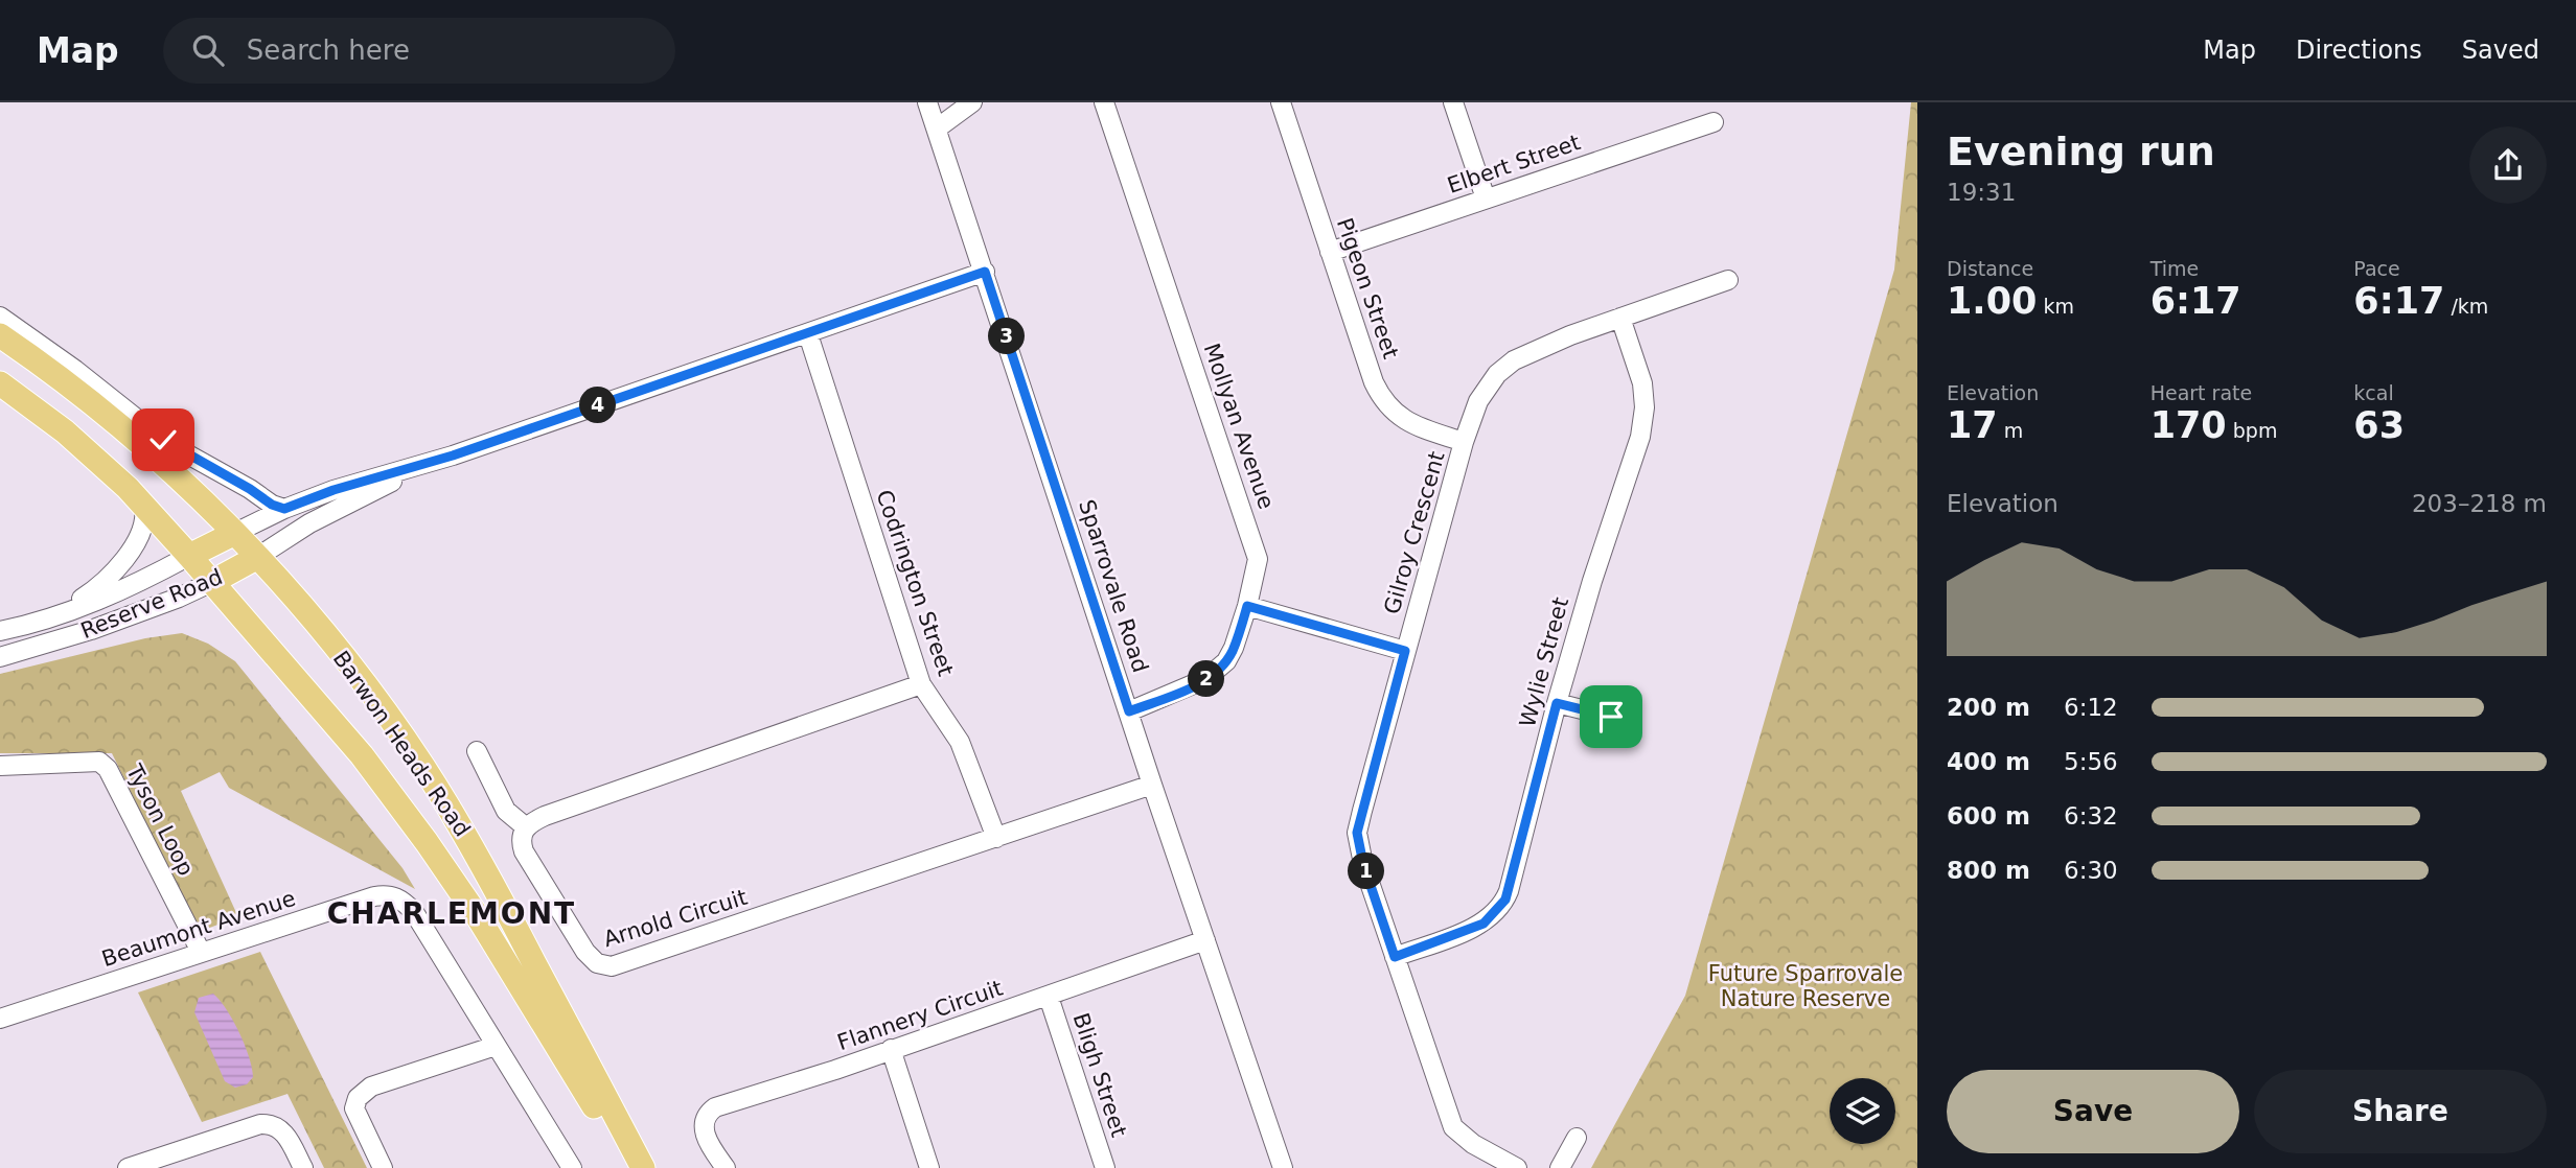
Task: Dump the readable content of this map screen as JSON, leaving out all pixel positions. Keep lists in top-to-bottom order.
{
  "streets": {
    "main road": ["Reserve Road", "Barwon Heads Road"],
    "street": [
      "Elbert Street",
      "Pigeon Street",
      "Mollyan Avenue",
      "Gilroy Crescent",
      "Codrington Street",
      "Sparrovale Road",
      "Wylie Street",
      "Tyson Loop",
      "Arnold Circuit",
      "Beaumont Avenue",
      "Flannery Circuit",
      "Bligh Street"
    ]
  },
  "crossings": [
    ["Elbert Street", "Pigeon Street"],
    ["Pigeon Street", "Gilroy Crescent"],
    ["Mollyan Avenue", "Sparrovale Road"],
    ["Gilroy Crescent", "Wylie Street"],
    ["Codrington Street", "Reserve Road"],
    ["Codrington Street", "Arnold Circuit"],
    ["Sparrovale Road", "Reserve Road"],
    ["Sparrovale Road", "Arnold Circuit"],
    ["Sparrovale Road", "Flannery Circuit"],
    ["Reserve Road", "Barwon Heads Road"],
    ["Tyson Loop", "Beaumont Avenue"],
    ["Flannery Circuit", "Bligh Street"]
  ],
  "districts": ["CHARLEMONT"],
  "parks": ["Future Sparrovale Nature Reserve"],
  "page": {
    "header": "Map",
    "search": "Search here",
    "nav": ["Map", "Directions", "Saved"],
    "heading": ["Evening run", "19:31"],
    "stats": [
      ["Distance", "1.00 km"],
      ["Time", "6:17"],
      ["Pace", "6:17 /km"],
      ["Elevation", "17 m"],
      ["Heart rate", "170 bpm"],
      ["kcal", "63"]
    ],
    "pins": [
      "3",
      "4",
      "2",
      "1"
    ],
    "chart": ["Elevation", "203–218 m"],
    "list": [
      {
        "name": "200 m",
        "note": "6:12"
      },
      {
        "name": "400 m",
        "note": "5:56"
      },
      {
        "name": "600 m",
        "note": "6:32"
      },
      {
        "name": "800 m",
        "note": "6:30"
      }
    ],
    "buttons": ["Save", "Share"]
  }
}
